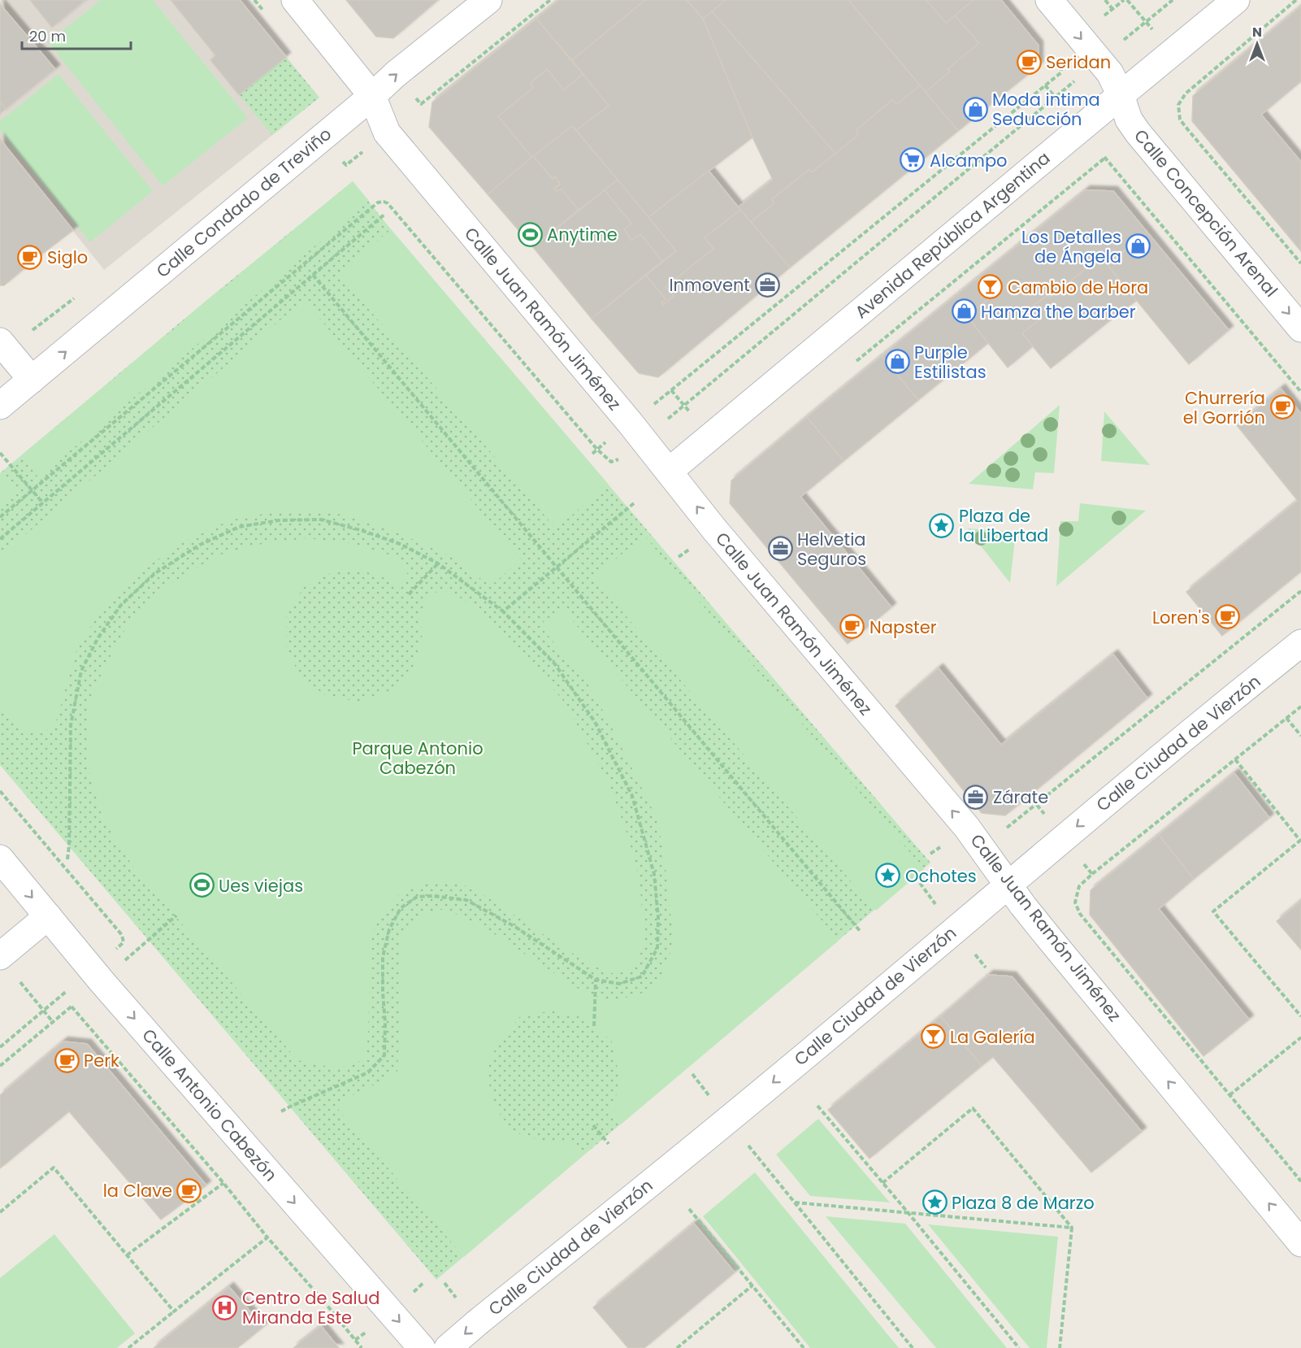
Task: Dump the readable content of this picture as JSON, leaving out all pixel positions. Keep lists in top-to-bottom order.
{
  "streets": {
    "street": [
      "Calle Condado de Treviño",
      "Calle Concepción Arenal",
      "Avenida República Argentina",
      "Calle Juan Ramón Jiménez",
      "Calle Ciudad de Vierzón",
      "Calle Antonio Cabezón"
    ]
  },
  "crossings": [
    ["Calle Condado de Treviño", "Calle Juan Ramón Jiménez"],
    ["Calle Concepción Arenal", "Avenida República Argentina"],
    ["Avenida República Argentina", "Calle Juan Ramón Jiménez"],
    ["Calle Juan Ramón Jiménez", "Calle Ciudad de Vierzón"]
  ],
  "one_way": [
    "Calle Condado de Treviño",
    "Calle Concepción Arenal",
    "Calle Juan Ramón Jiménez",
    "Calle Ciudad de Vierzón",
    "Calle Antonio Cabezón"
  ],
  "parks": ["Parque Antonio Cabezón"],
  "places": {
    "cafe": [
      "Seridan",
      "Siglo",
      "Churrería el Gorrión",
      "Loren's",
      "Napster",
      "Perk",
      "la Clave"
    ],
    "shop": [
      "Moda intima Seducción",
      "Los Detalles de Ángela",
      "Hamza the barber",
      "Purple Estilistas"
    ],
    "supermarket": ["Alcampo"],
    "sports": ["Anytime", "Ues viejas"],
    "office": ["Inmovent", "Helvetia Seguros", "Zárate"],
    "bar": ["Cambio de Hora", "La Galería"],
    "place": ["Plaza de la Libertad", "Ochotes", "Plaza 8 de Marzo"],
    "hospital": ["Centro de Salud Miranda Este"]
  },
  "scale_bar": "20 m",
  "north": "top"
}
